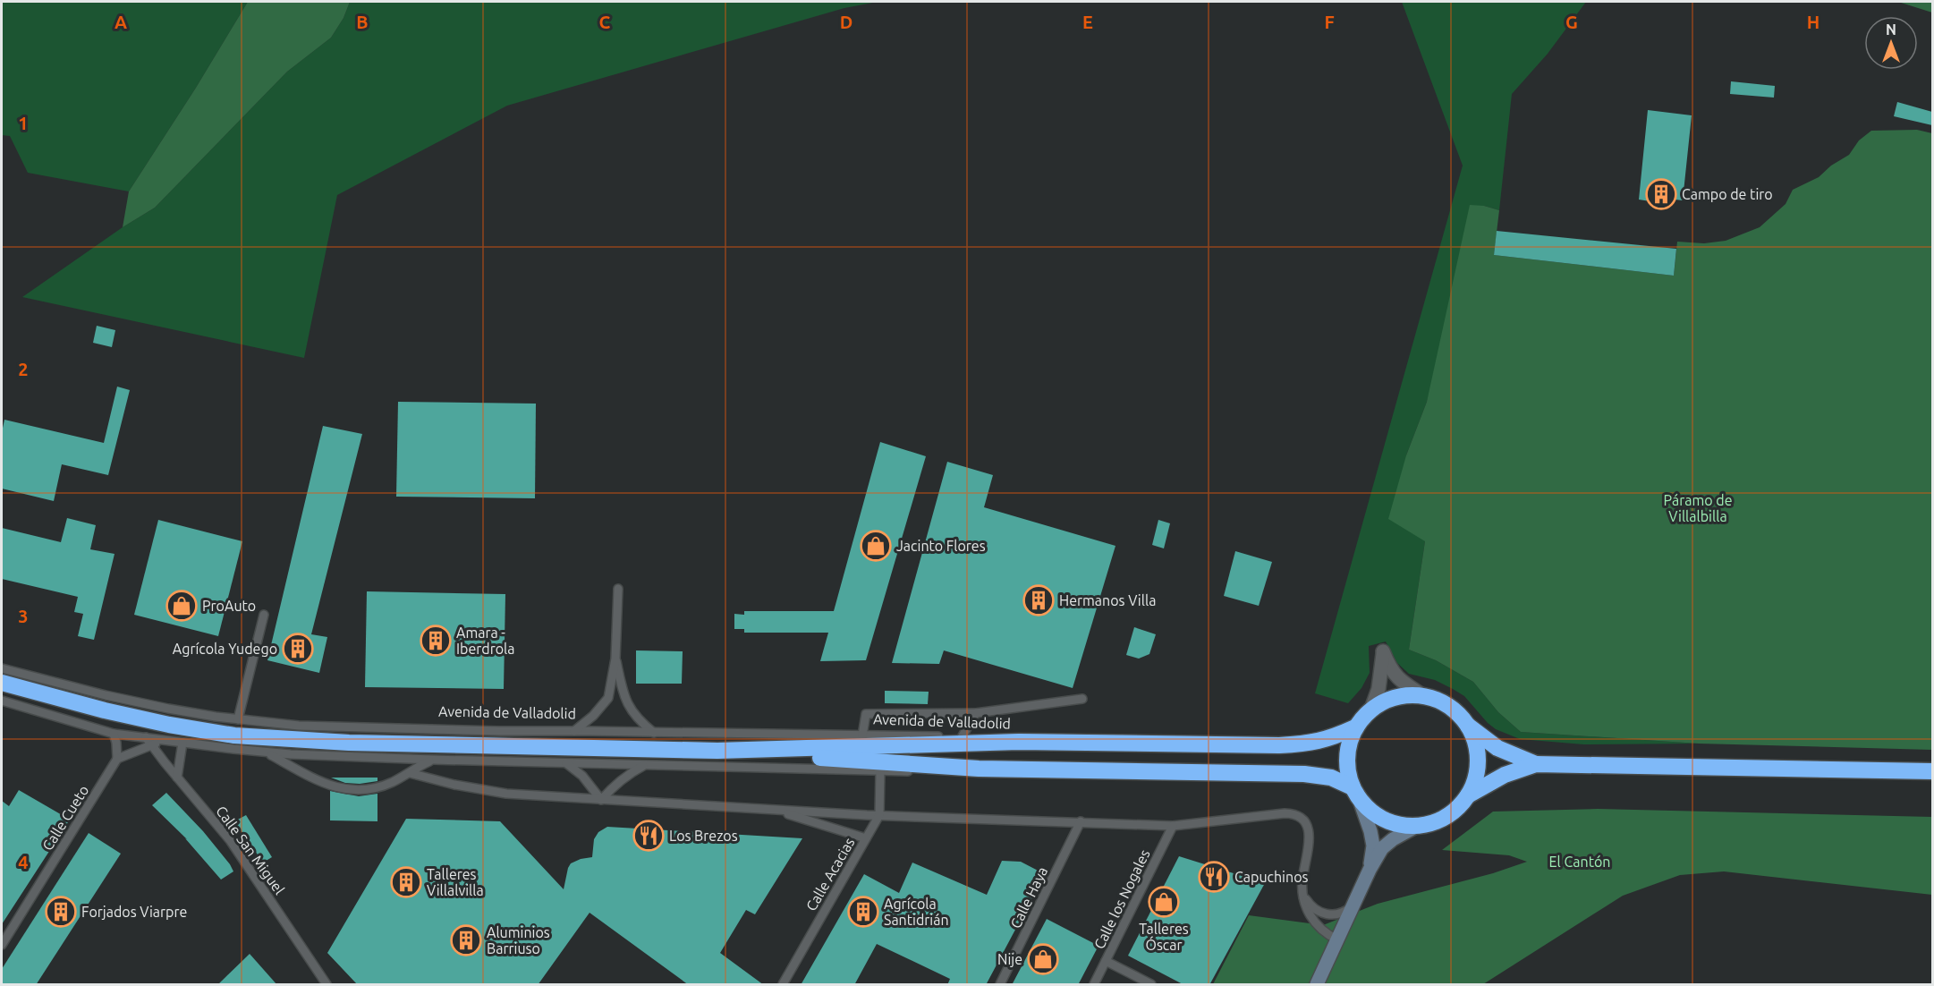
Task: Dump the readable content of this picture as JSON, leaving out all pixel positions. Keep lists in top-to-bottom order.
{
  "streets": {
    "lane": [
      "Avenida de Valladolid",
      "Calle Cueto",
      "Calle San Miguel",
      "Calle Acacias",
      "Calle Haya",
      "Calle los Nogales"
    ]
  },
  "parks": ["Páramo de Villalbilla", "El Cantón"],
  "places": {
    "building": [
      "Campo de tiro",
      "Hermanos Villa",
      "Amara - Iberdrola",
      "Agrícola Yudego",
      "Talleres Villalvilla",
      "Forjados Viarpre",
      "Agrícola Santidrián",
      "Aluminios Barriuso"
    ],
    "shop": [
      "Jacinto Flores",
      "ProAuto",
      "Talleres Óscar",
      "Nije"
    ],
    "restaurant": ["Los Brezos", "Capuchinos"]
  },
  "north": "top",
  "grid": {
    "columns": [
      "A",
      "B",
      "C",
      "D",
      "E",
      "F",
      "G",
      "H"
    ],
    "rows": [
      "1",
      "2",
      "3",
      "4"
    ]
  }
}
